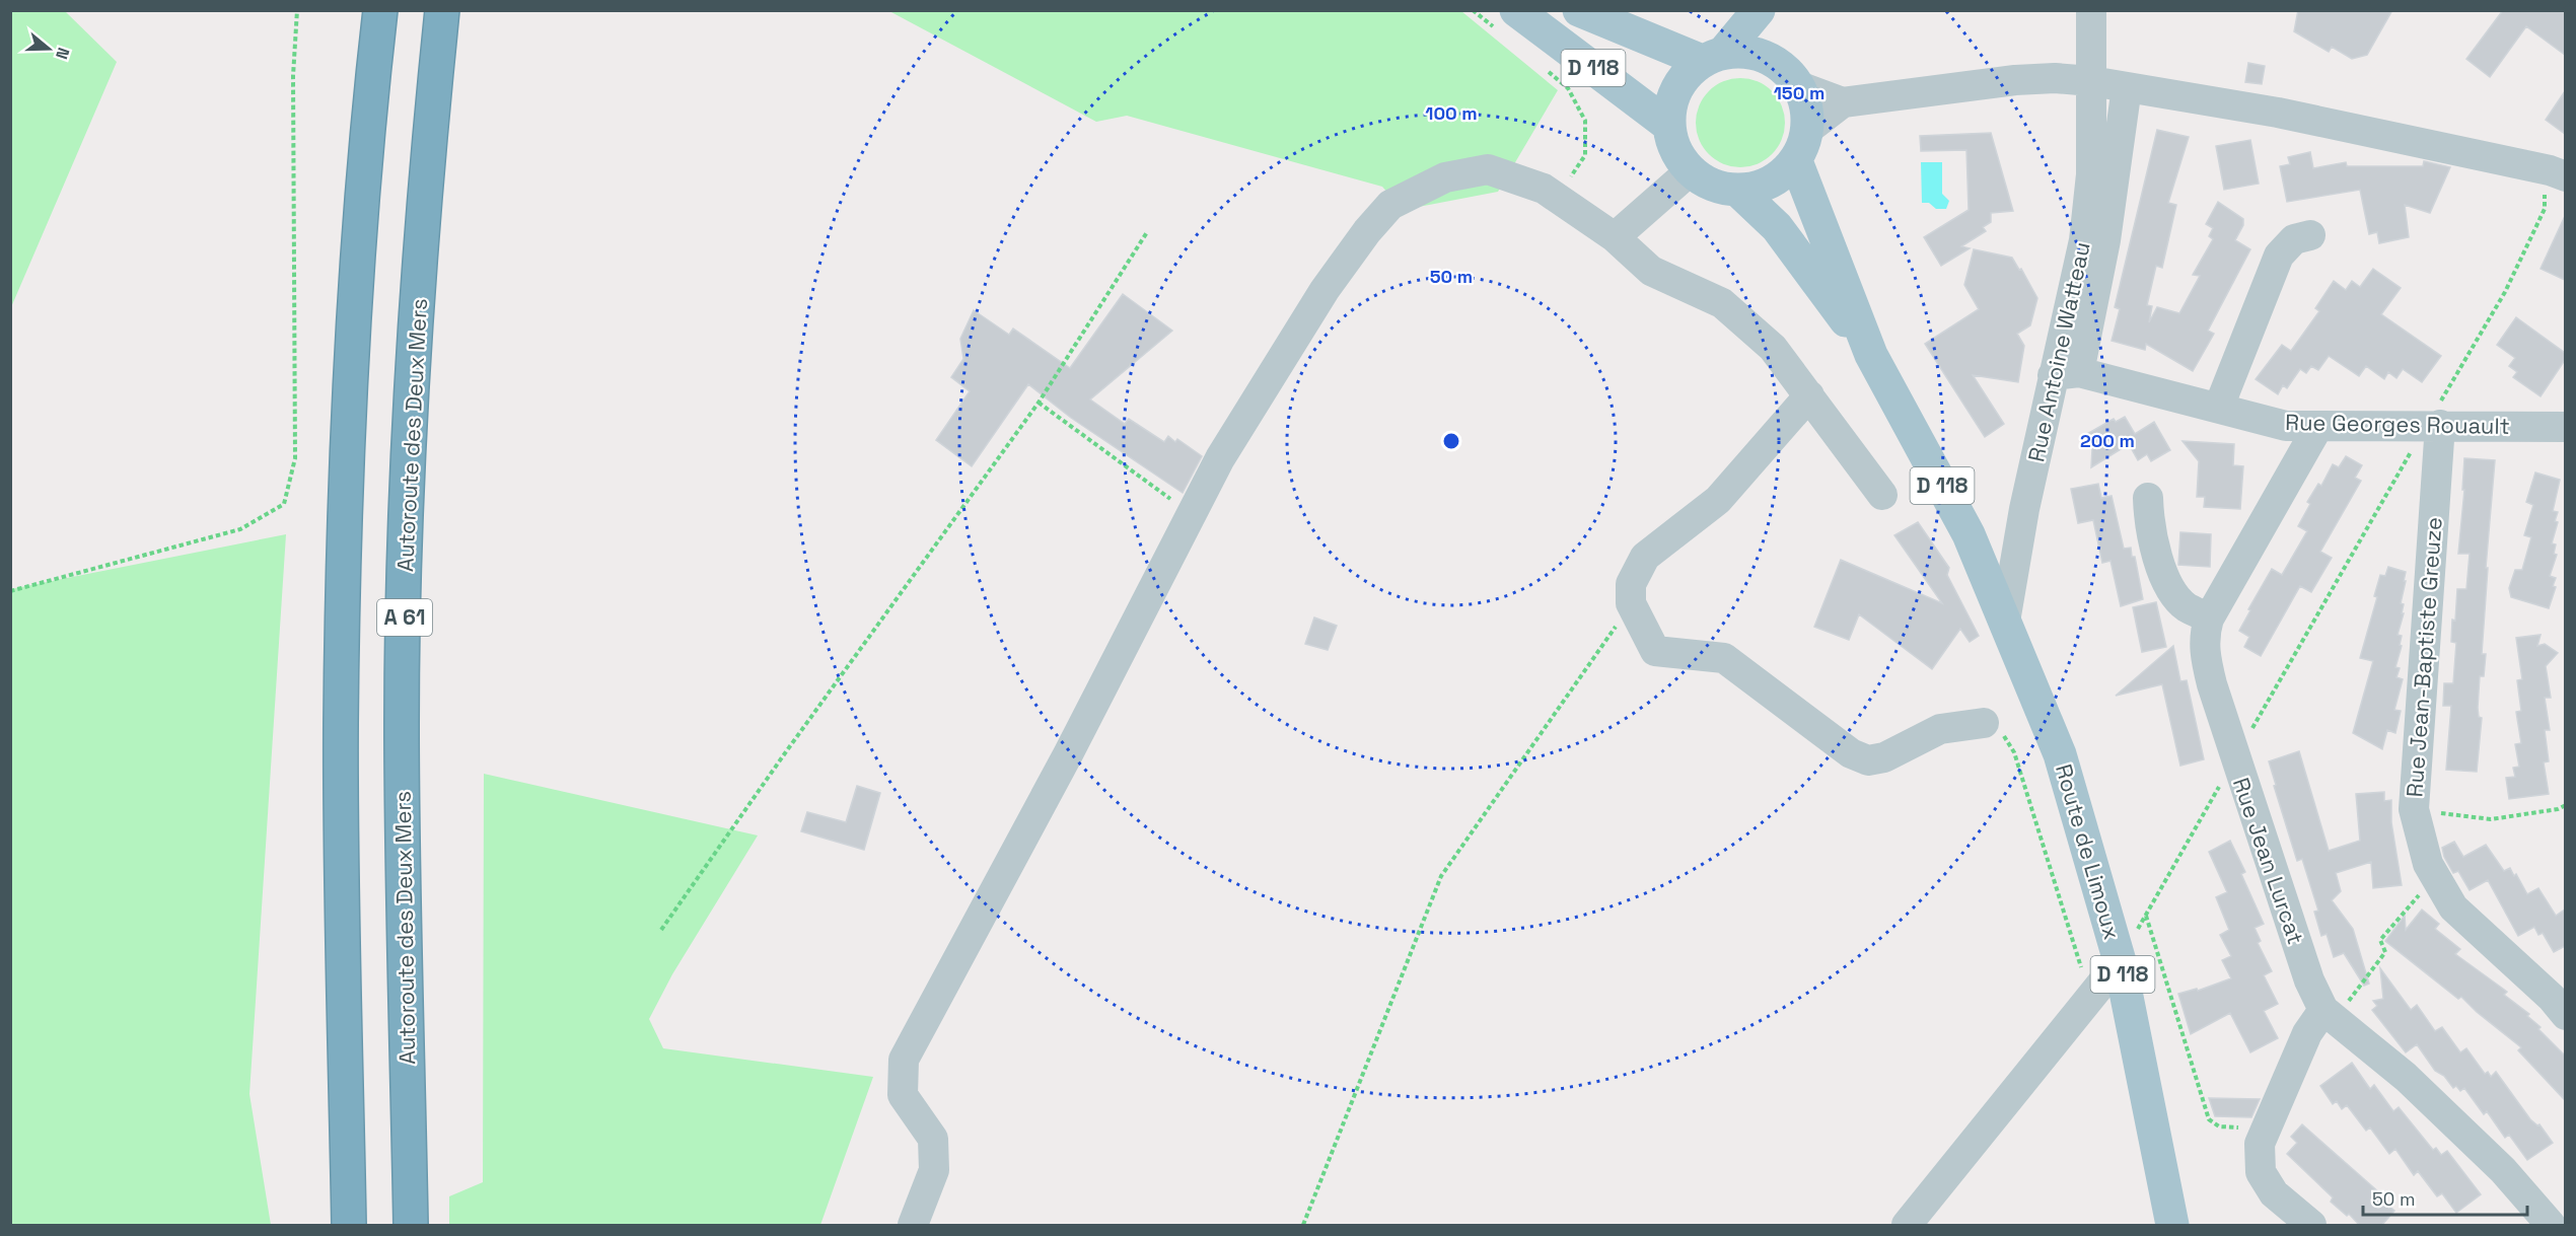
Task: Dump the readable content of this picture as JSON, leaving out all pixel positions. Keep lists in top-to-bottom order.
{
  "streets": {
    "highway": ["Autoroute des Deux Mers", "A 61"],
    "main road": ["D 118", "Route de Limoux"],
    "street": [
      "Rue Antoine Watteau",
      "Rue Georges Rouault",
      "Rue Jean-Baptiste Greuze",
      "Rue Jean Lurcat"
    ]
  },
  "crossings": [
    ["D 118", "Rue Antoine Watteau"],
    ["D 118", "Route de Limoux"],
    ["Rue Antoine Watteau", "Rue Georges Rouault"],
    ["Rue Antoine Watteau", "Route de Limoux"],
    ["Rue Georges Rouault", "Rue Jean-Baptiste Greuze"],
    ["Rue Georges Rouault", "Rue Jean Lurcat"]
  ],
  "scale_bar": "50 m",
  "north": "right",
  "rings": [
    "150 m",
    "100 m",
    "50 m",
    "200 m"
  ]
}
